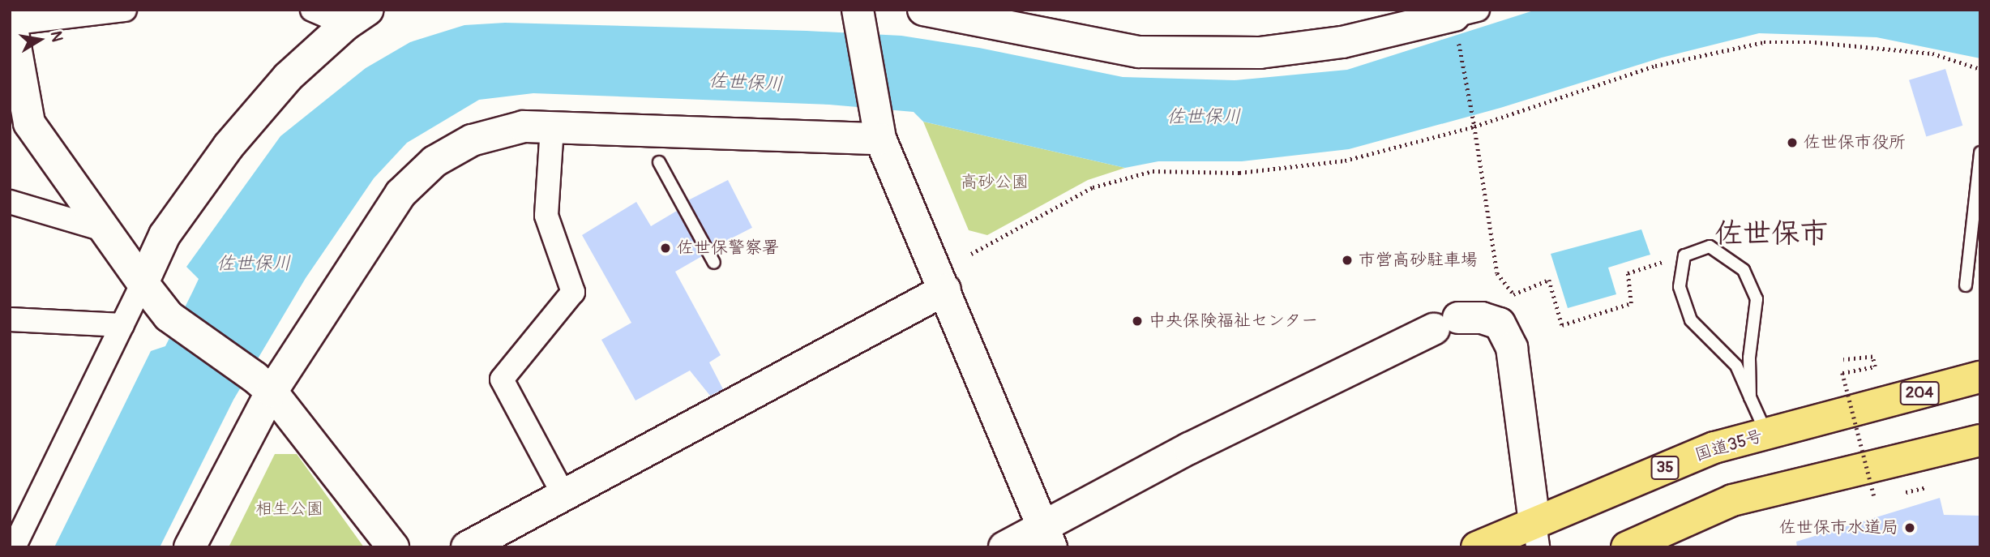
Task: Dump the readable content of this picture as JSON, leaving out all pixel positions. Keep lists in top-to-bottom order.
{
  "streets": {
    "highway": ["204", "国道35号", "35"]
  },
  "crossings": [
    ["204", "国道35号"]
  ],
  "districts": ["佐世保市"],
  "water": ["佐世保川"],
  "parks": ["高砂公園", "相生公園"],
  "places": [
    "佐世保市役所",
    "佐世保警察署",
    "市営高砂駐車場",
    "中央保険福祉センター",
    "佐世保市水道局"
  ],
  "north": "right"
}
